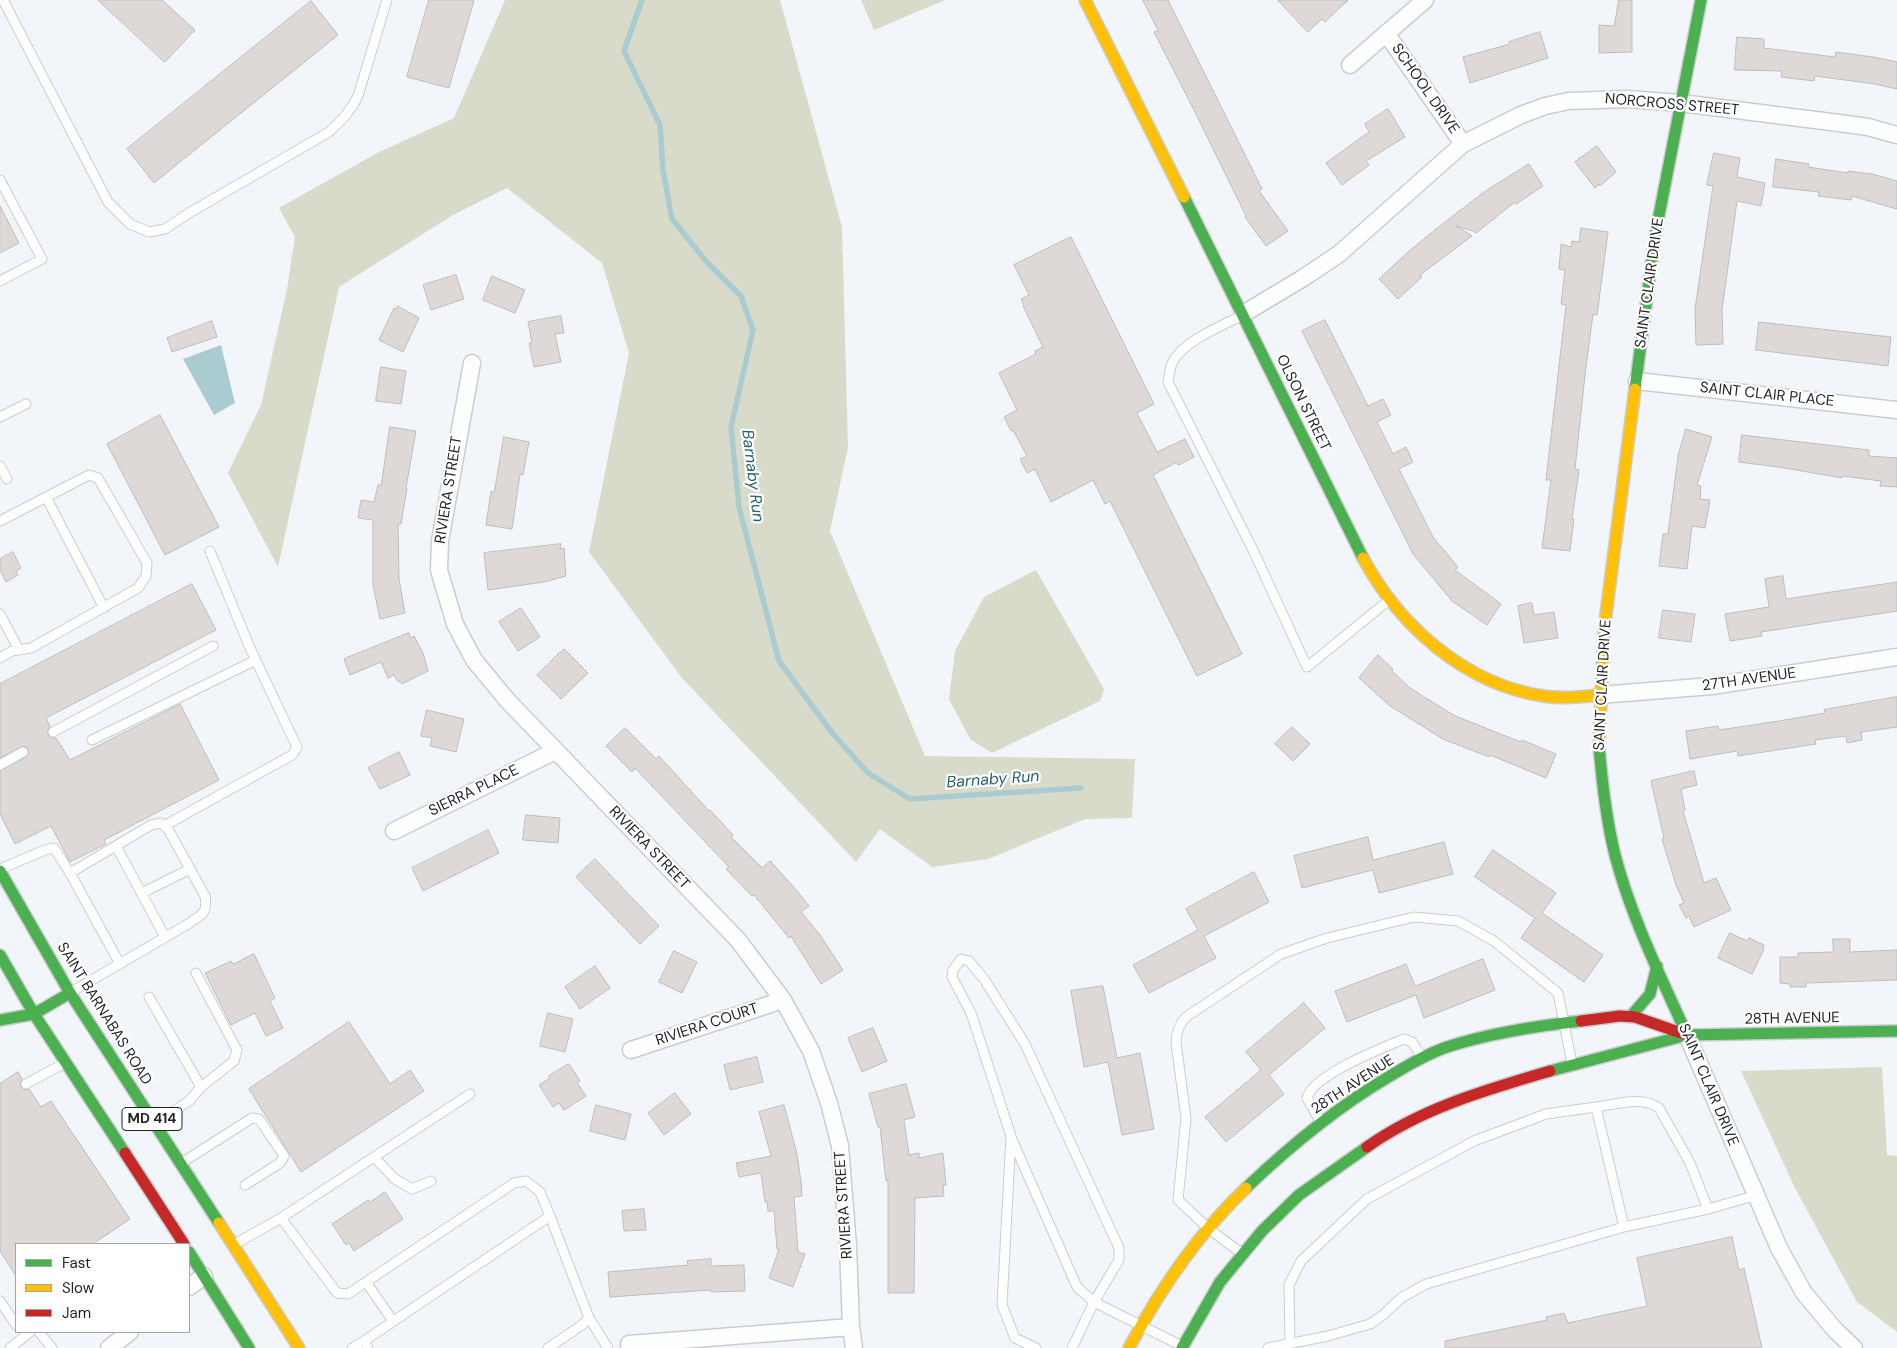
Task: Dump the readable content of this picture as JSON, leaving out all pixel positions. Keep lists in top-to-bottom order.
{
  "streets": {
    "street": [
      "SCHOOL DRIVE",
      "NORCROSS STREET",
      "SAINT CLAIR DRIVE",
      "SAINT CLAIR PLACE",
      "OLSON STREET",
      "RIVIERA STREET",
      "27TH AVENUE",
      "SIERRA PLACE",
      "SAINT BARNABAS ROAD",
      "28TH AVENUE",
      "RIVIERA COURT",
      "MD 414"
    ]
  },
  "crossings": [
    ["SCHOOL DRIVE", "NORCROSS STREET"],
    ["NORCROSS STREET", "SAINT CLAIR DRIVE"],
    ["NORCROSS STREET", "OLSON STREET"],
    ["SAINT CLAIR DRIVE", "SAINT CLAIR PLACE"],
    ["SAINT CLAIR DRIVE", "OLSON STREET"],
    ["SAINT CLAIR DRIVE", "27TH AVENUE"],
    ["SAINT CLAIR DRIVE", "28TH AVENUE"],
    ["OLSON STREET", "27TH AVENUE"],
    ["RIVIERA STREET", "SIERRA PLACE"],
    ["RIVIERA STREET", "RIVIERA COURT"]
  ],
  "water": ["Barnaby Run"],
  "legend": ["Fast", "Slow", "Jam"]
}
